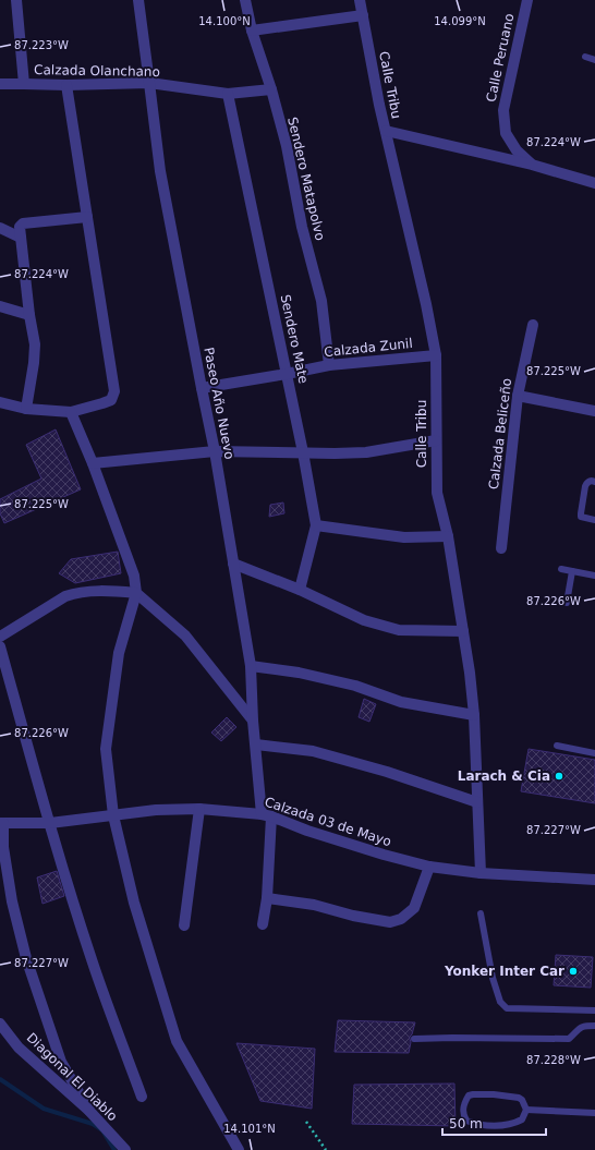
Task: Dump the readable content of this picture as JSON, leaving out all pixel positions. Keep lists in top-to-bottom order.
{
  "streets": {
    "street": [
      "Calle Peruano",
      "Calzada Olanchano",
      "Calle Tribu",
      "Sendero Matapolvo",
      "Sendero Mate",
      "Calzada Zunil",
      "Paseo Año Nuevo",
      "Calzada Beliceño",
      "Calzada 03 de Mayo",
      "Diagonal El Diablo"
    ]
  },
  "crossings": [
    ["Calzada Olanchano", "Sendero Matapolvo"],
    ["Calzada Olanchano", "Sendero Mate"],
    ["Calzada Olanchano", "Paseo Año Nuevo"],
    ["Calle Tribu", "Calzada Zunil"],
    ["Calle Tribu", "Calzada 03 de Mayo"],
    ["Sendero Matapolvo", "Calzada Zunil"],
    ["Sendero Mate", "Calzada Zunil"],
    ["Calzada Zunil", "Paseo Año Nuevo"],
    ["Paseo Año Nuevo", "Calzada 03 de Mayo"]
  ],
  "places": ["Larach & Cia", "Yonker Inter Car"],
  "scale_bar": "50 m",
  "coordinates": [
    "14.100°N",
    "14.099°N",
    "87.223°W",
    "87.224°W",
    "87.225°W",
    "87.226°W",
    "87.227°W",
    "87.228°W",
    "14.101°N"
  ]
}
